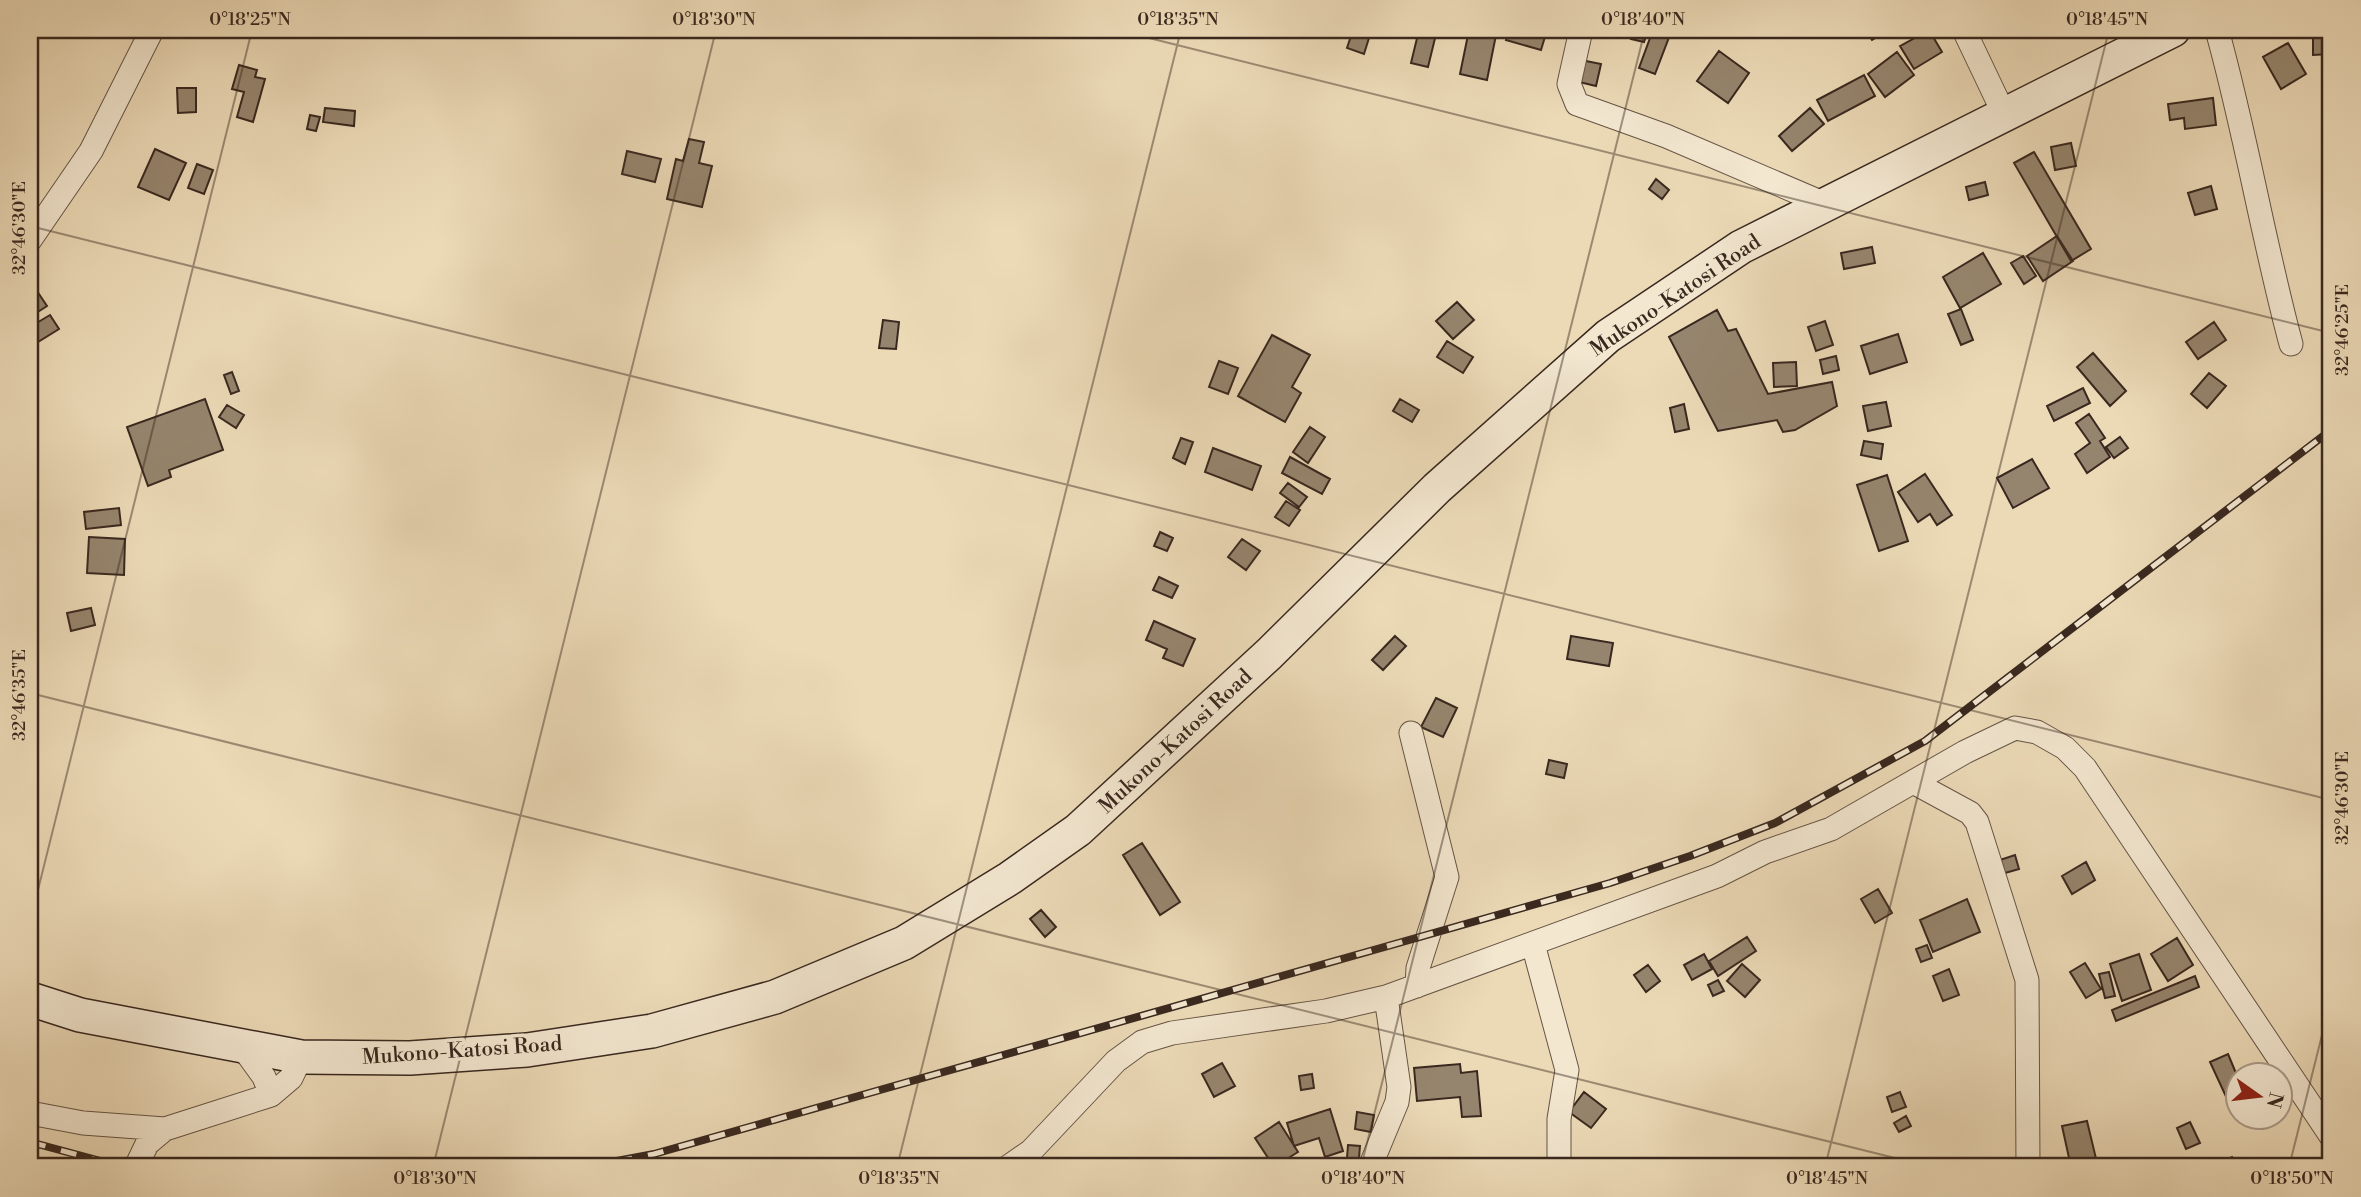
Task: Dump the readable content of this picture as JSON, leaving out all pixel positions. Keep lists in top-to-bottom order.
{
  "streets": {
    "main road": ["Mukono-Katosi Road"]
  },
  "north": "right",
  "coordinates": [
    "0°18'25\"N",
    "0°18'30\"N",
    "0°18'35\"N",
    "0°18'40\"N",
    "0°18'45\"N",
    "32°46'30\"E",
    "32°46'25\"E",
    "32°46'35\"E",
    "0°18'50\"N"
  ]
}
